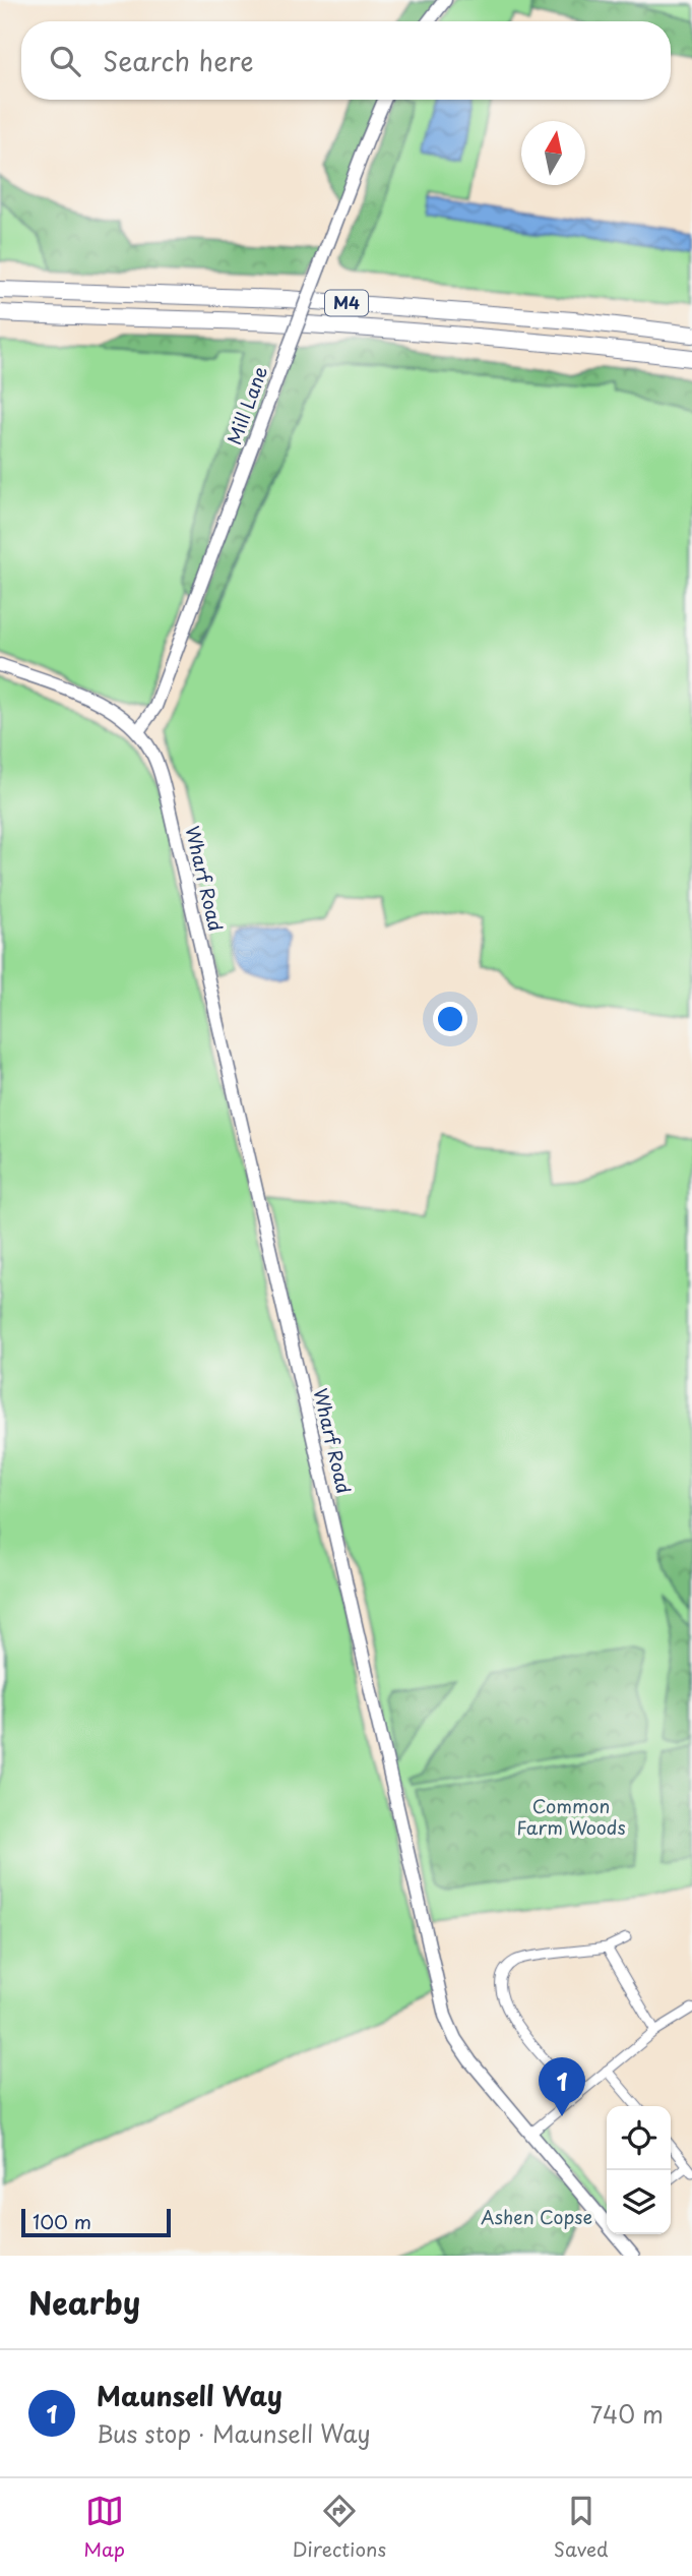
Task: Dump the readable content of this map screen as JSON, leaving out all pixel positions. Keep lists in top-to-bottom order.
{
  "streets": {
    "highway": ["M4"],
    "main road": ["Mill Lane", "Wharf Road"]
  },
  "crossings": [
    ["Mill Lane", "Wharf Road"]
  ],
  "parks": ["Common Farm Woods", "Ashen Copse"],
  "scale_bar": "100 m",
  "north": "top",
  "page": {
    "search": "Search here",
    "pins": "1",
    "scale": "100 m",
    "heading": "Nearby",
    "list": [
      {
        "mark": "1",
        "name": "Maunsell Way",
        "note": "Bus stop · Maunsell Way",
        "value": "740 m"
      }
    ],
    "nav": ["Map", "Directions", "Saved"]
  }
}
